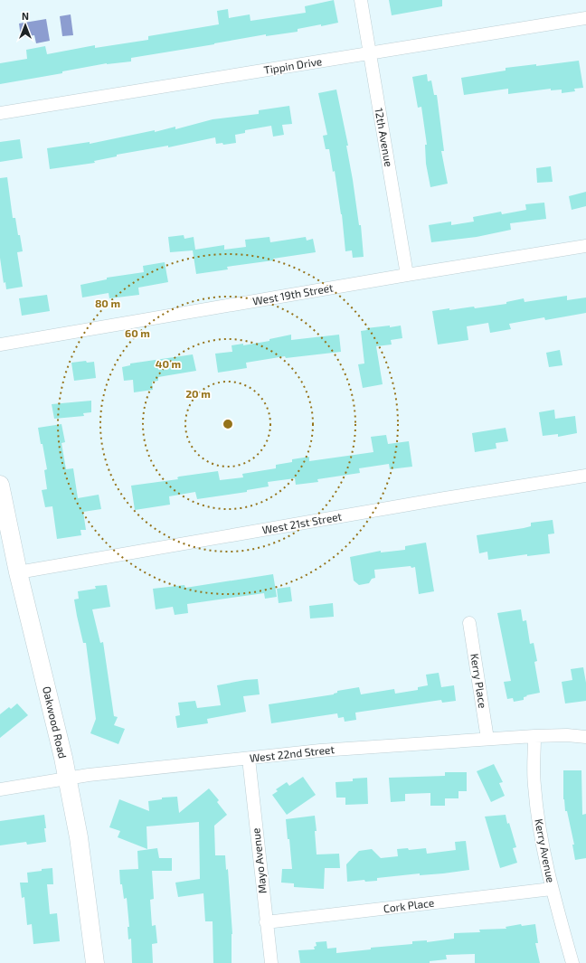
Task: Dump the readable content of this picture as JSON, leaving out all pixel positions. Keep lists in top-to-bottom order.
{
  "streets": {
    "main road": ["Oakwood Road"],
    "street": [
      "Tippin Drive",
      "12th Avenue",
      "West 19th Street",
      "West 21st Street",
      "Kerry Place",
      "West 22nd Street",
      "Kerry Avenue",
      "Mayo Avenue",
      "Cork Place"
    ]
  },
  "crossings": [
    ["Tippin Drive", "12th Avenue"],
    ["12th Avenue", "West 19th Street"],
    ["West 21st Street", "Oakwood Road"],
    ["Kerry Place", "West 22nd Street"],
    ["Oakwood Road", "West 22nd Street"],
    ["West 22nd Street", "Kerry Avenue"],
    ["West 22nd Street", "Mayo Avenue"],
    ["Kerry Avenue", "Cork Place"],
    ["Mayo Avenue", "Cork Place"]
  ],
  "north": "top",
  "rings": [
    "80 m",
    "60 m",
    "40 m",
    "20 m"
  ]
}
